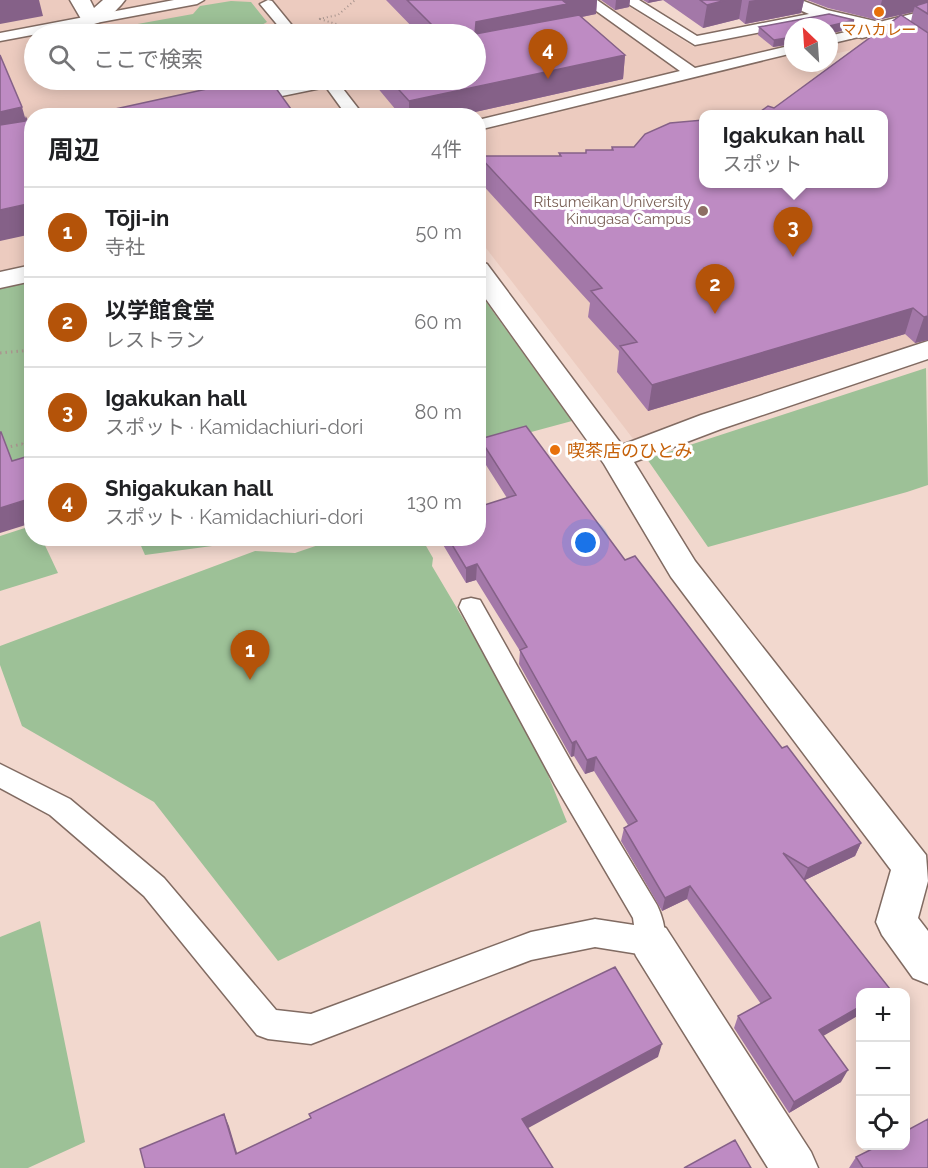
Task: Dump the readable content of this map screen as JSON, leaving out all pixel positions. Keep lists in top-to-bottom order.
{
  "places": ["マハカレー", "Ritsumeikan University Kinugasa Campus", "喫茶店のひとみ"],
  "north": "top left",
  "page": {
    "search": "ここで検索",
    "pins": [
      "4",
      "3",
      "2",
      "1"
    ],
    "heading": ["周辺", "4件"],
    "popup": ["Igakukan hall", "スポット"],
    "list": [
      {
        "mark": "1",
        "name": "Tōji-in",
        "note": "寺社",
        "value": "50 m"
      },
      {
        "mark": "2",
        "name": "以学館食堂",
        "note": "レストラン",
        "value": "60 m"
      },
      {
        "mark": "3",
        "name": "Igakukan hall",
        "note": "スポット · Kamidachiuri-dori",
        "value": "80 m"
      },
      {
        "mark": "4",
        "name": "Shigakukan hall",
        "note": "スポット · Kamidachiuri-dori",
        "value": "130 m"
      }
    ],
    "map_buttons": ["+", "−"]
  }
}
